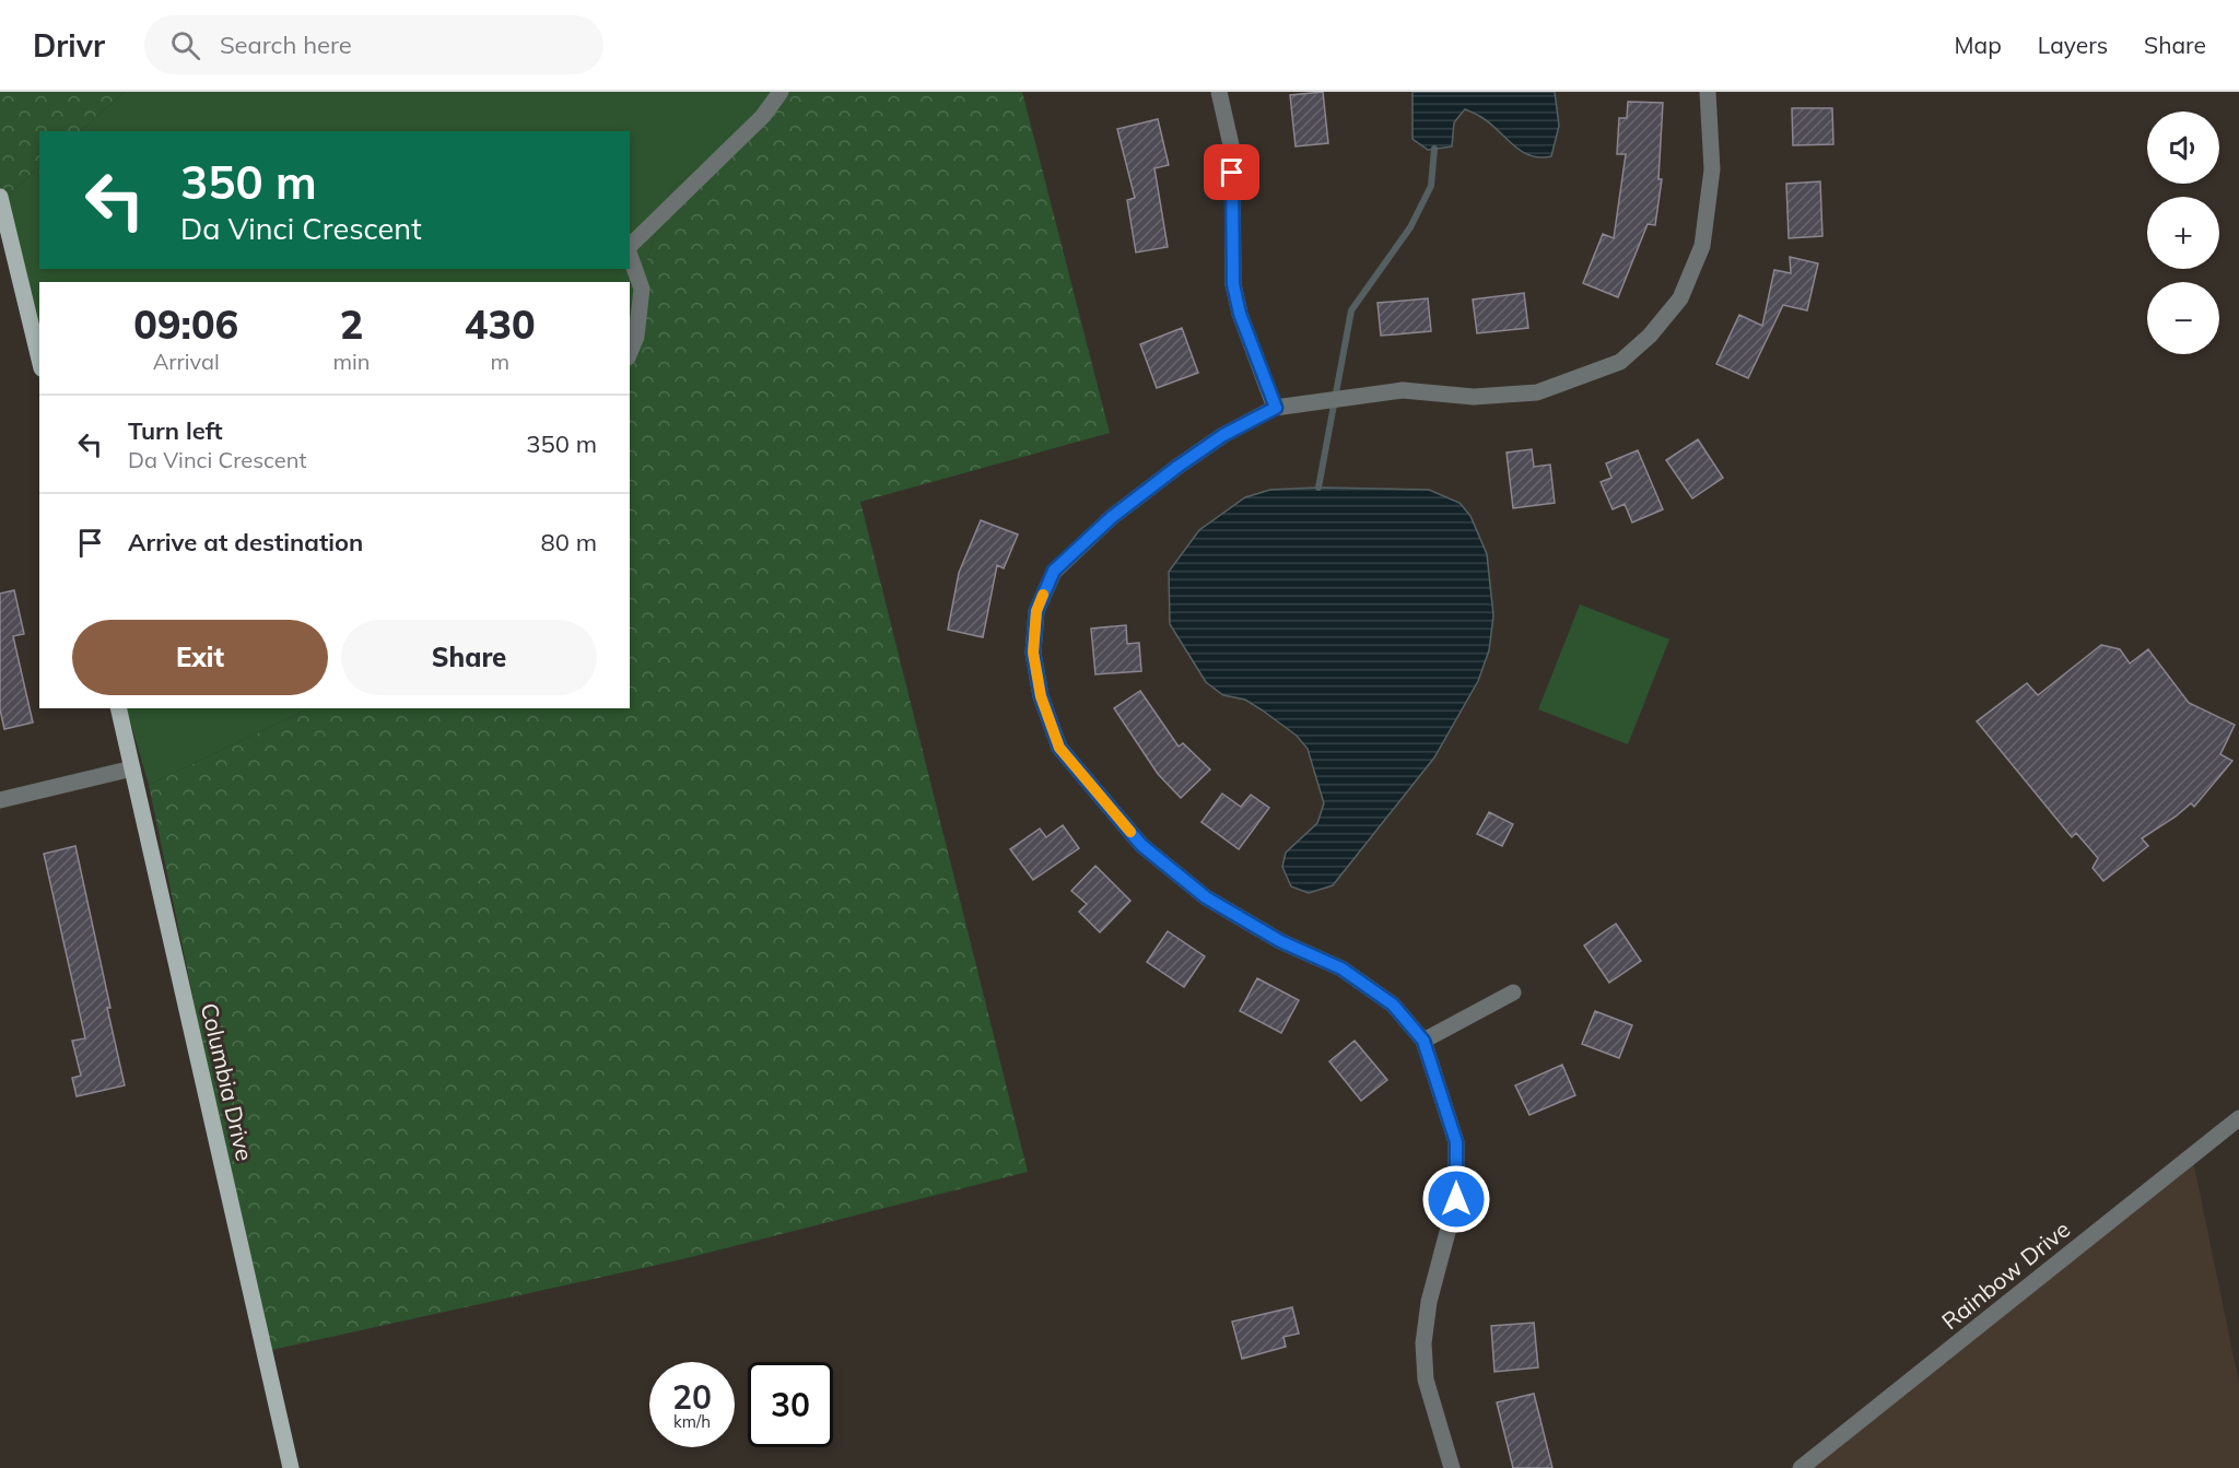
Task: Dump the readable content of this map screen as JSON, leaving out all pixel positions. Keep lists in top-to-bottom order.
{
  "streets": {
    "main road": ["Columbia Drive"],
    "street": ["Rainbow Drive"]
  },
  "page": {
    "header": "Drivr",
    "search": "Search here",
    "nav": ["Map", "Layers", "Share"],
    "map_buttons": ["+", "−"],
    "turn": ["350 m", "Da Vinci Crescent"],
    "eta": [
      "09:06",
      "Arrival",
      "2",
      "min",
      "430",
      "m"
    ],
    "list": [
      {
        "name": "Turn left",
        "note": "Da Vinci Crescent",
        "value": "350 m"
      },
      {
        "name": "Arrive at destination",
        "value": "80 m"
      }
    ],
    "buttons": ["Exit", "Share"],
    "speed": "20 km/h",
    "limit": "30"
  }
}
